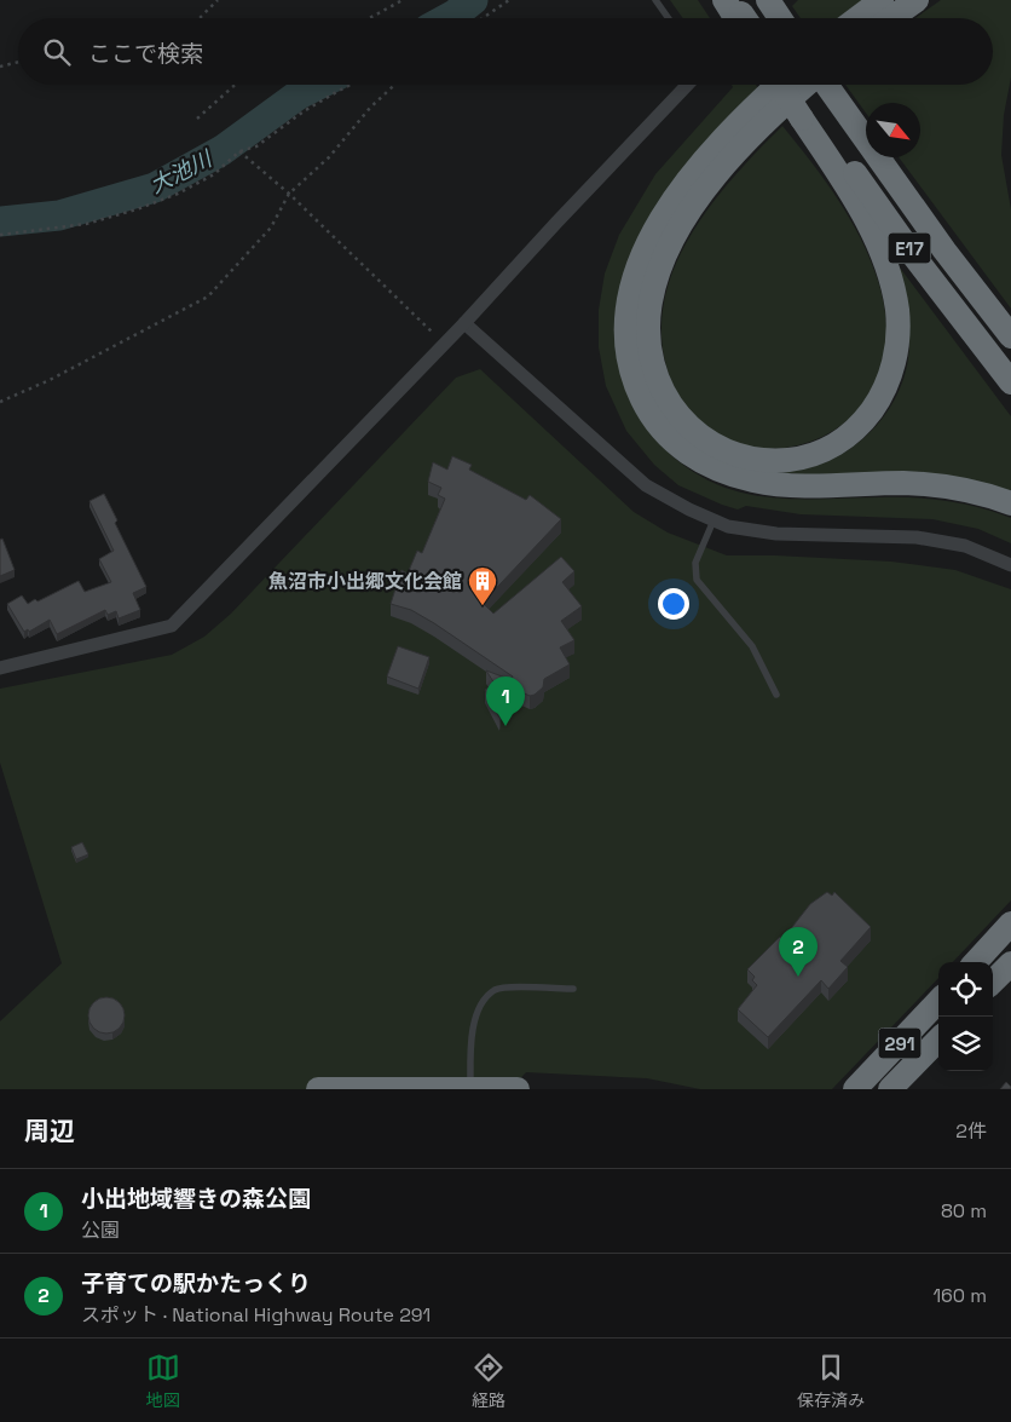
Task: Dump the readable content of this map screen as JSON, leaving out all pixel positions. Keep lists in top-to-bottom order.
{
  "streets": {
    "highway": ["E17", "291"]
  },
  "water": ["大池川"],
  "places": {
    "building": ["魚沼市小出郷文化会館"]
  },
  "north": "bottom right",
  "page": {
    "search": "ここで検索",
    "pins": ["1", "2"],
    "heading": ["周辺", "2件"],
    "list": [
      {
        "mark": "1",
        "name": "小出地域響きの森公園",
        "note": "公園",
        "value": "80 m"
      },
      {
        "mark": "2",
        "name": "子育ての駅かたっくり",
        "note": "スポット · National Highway Route 291",
        "value": "160 m"
      }
    ],
    "nav": ["地図", "経路", "保存済み"]
  }
}
